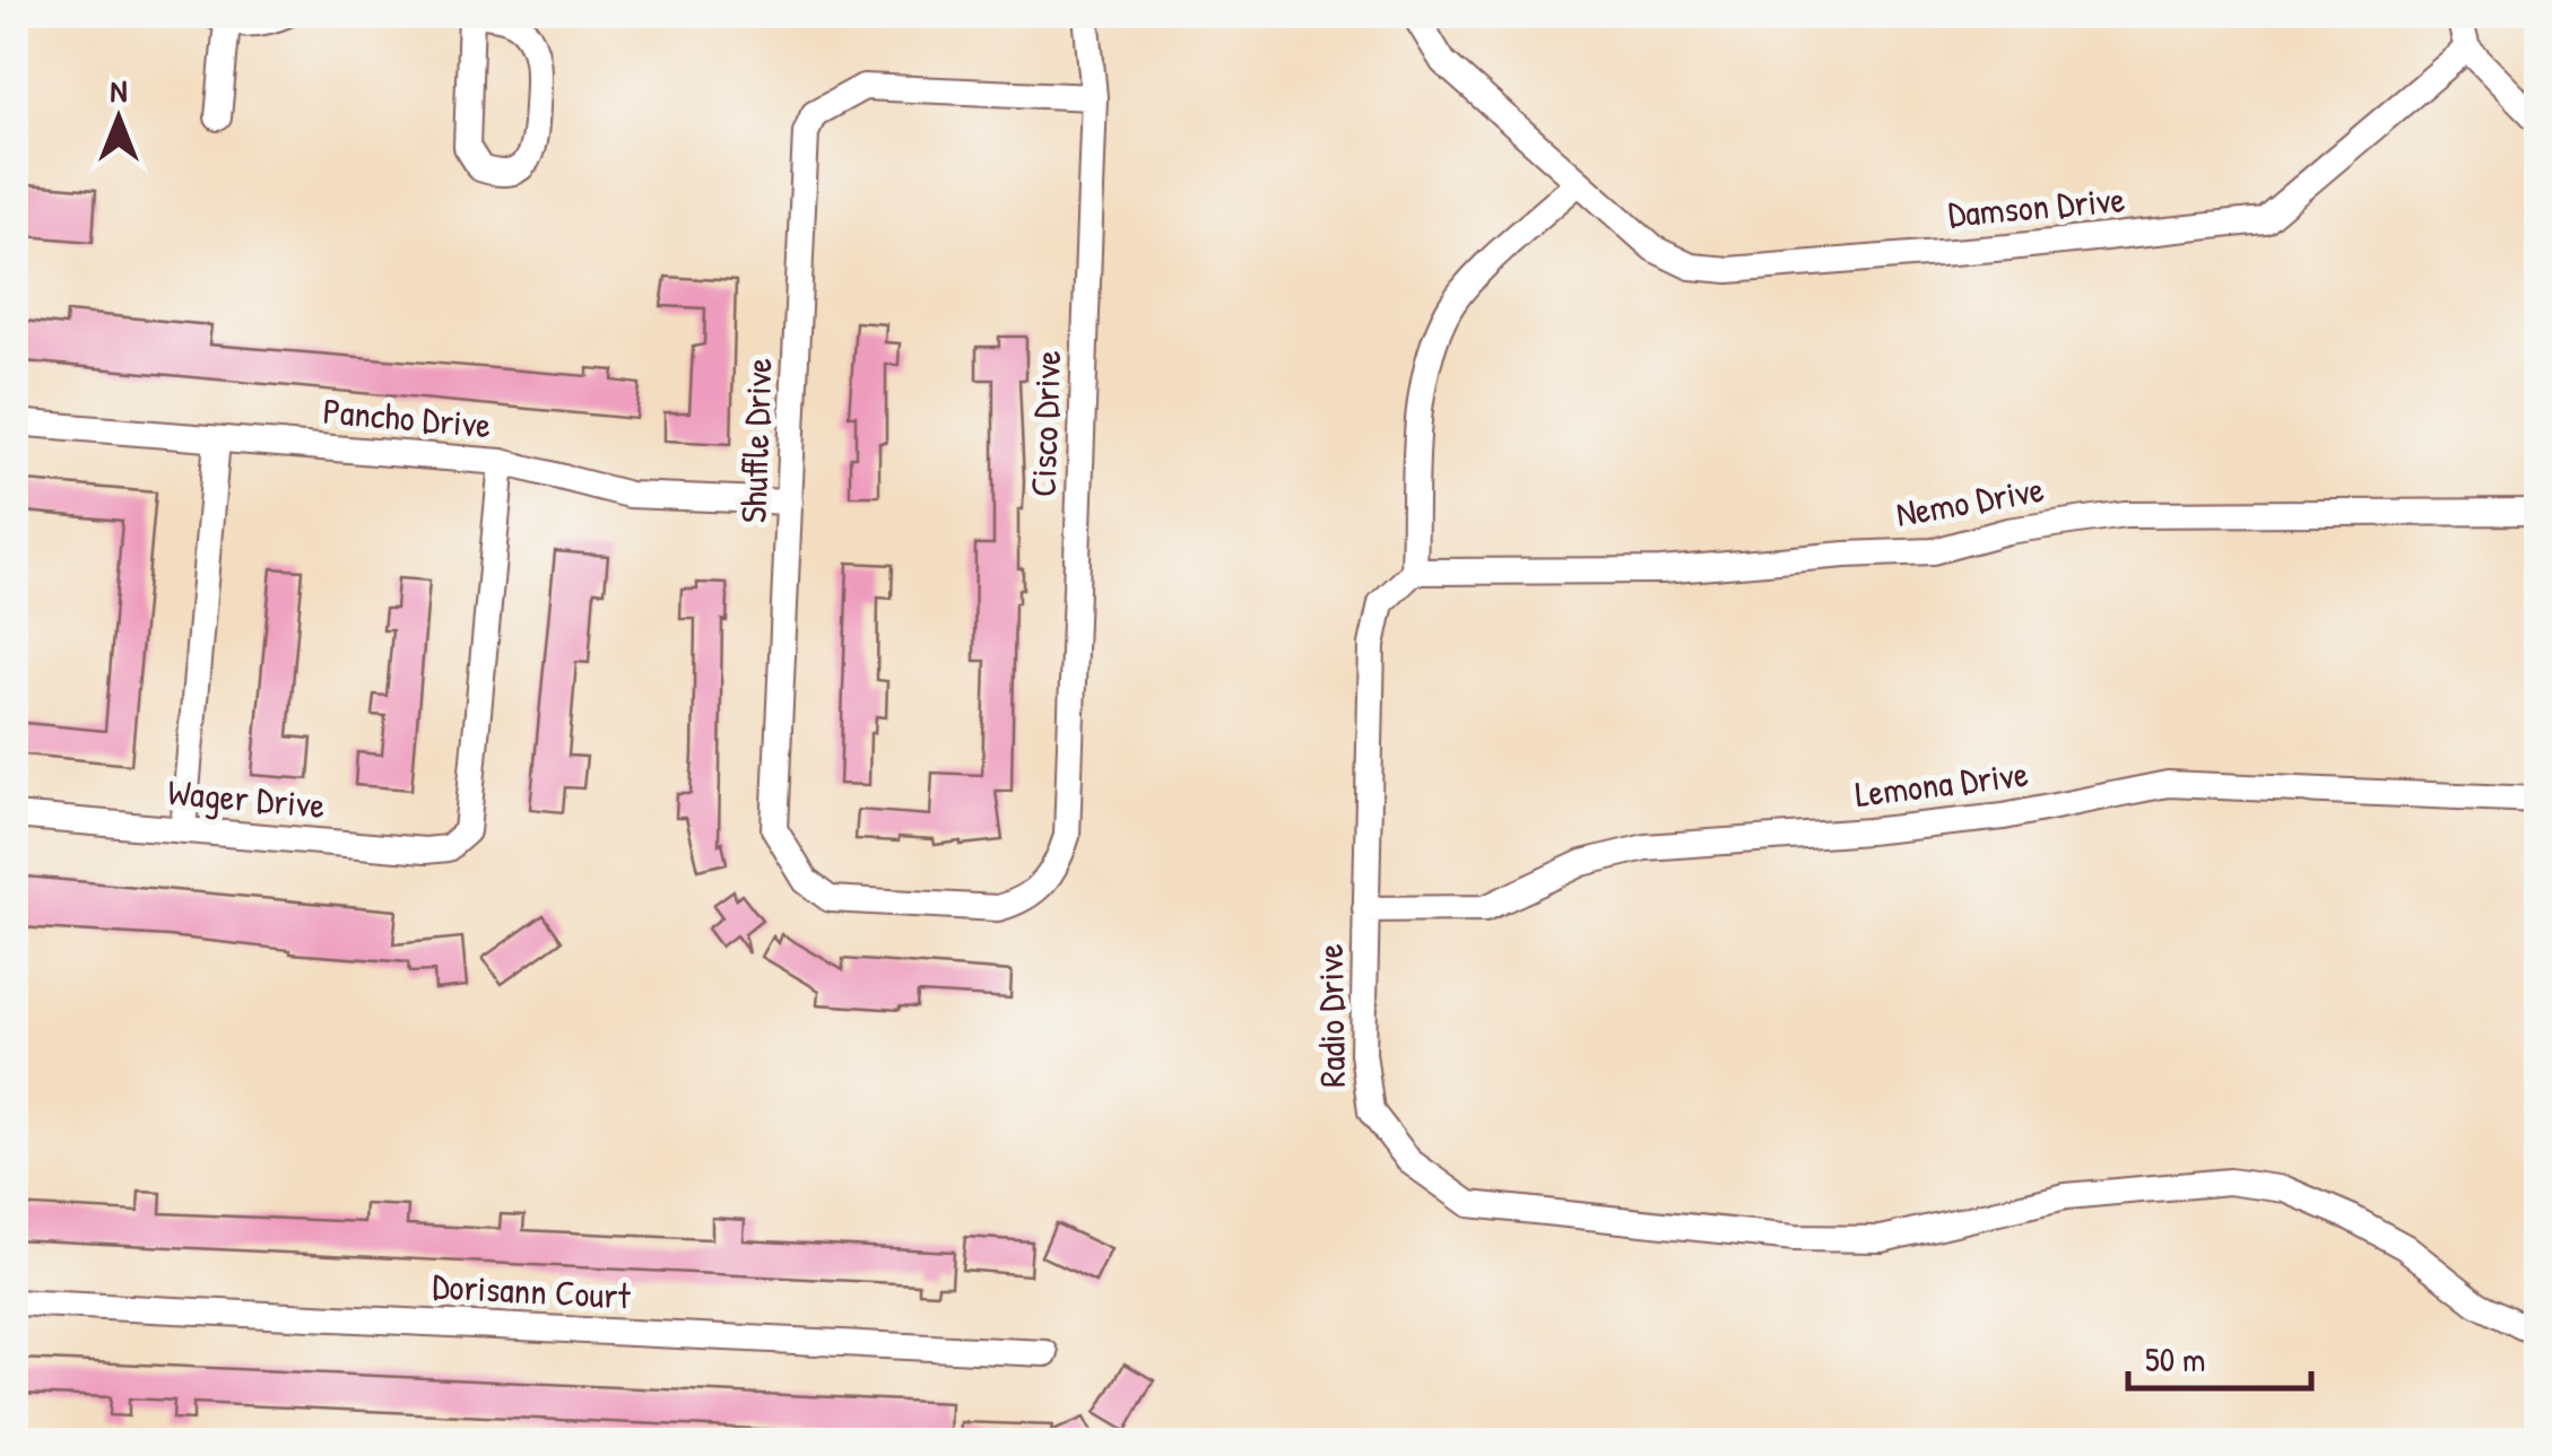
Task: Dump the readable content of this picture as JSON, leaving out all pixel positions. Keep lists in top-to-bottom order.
{
  "streets": {
    "street": [
      "Damson Drive",
      "Pancho Drive",
      "Cisco Drive",
      "Shuffle Drive",
      "Nemo Drive",
      "Lemona Drive",
      "Wager Drive",
      "Radio Drive",
      "Dorisann Court"
    ]
  },
  "crossings": [
    ["Pancho Drive", "Shuffle Drive"],
    ["Pancho Drive", "Wager Drive"],
    ["Cisco Drive", "Shuffle Drive"],
    ["Nemo Drive", "Radio Drive"],
    ["Lemona Drive", "Radio Drive"]
  ],
  "scale_bar": "50 m",
  "north": "top"
}
